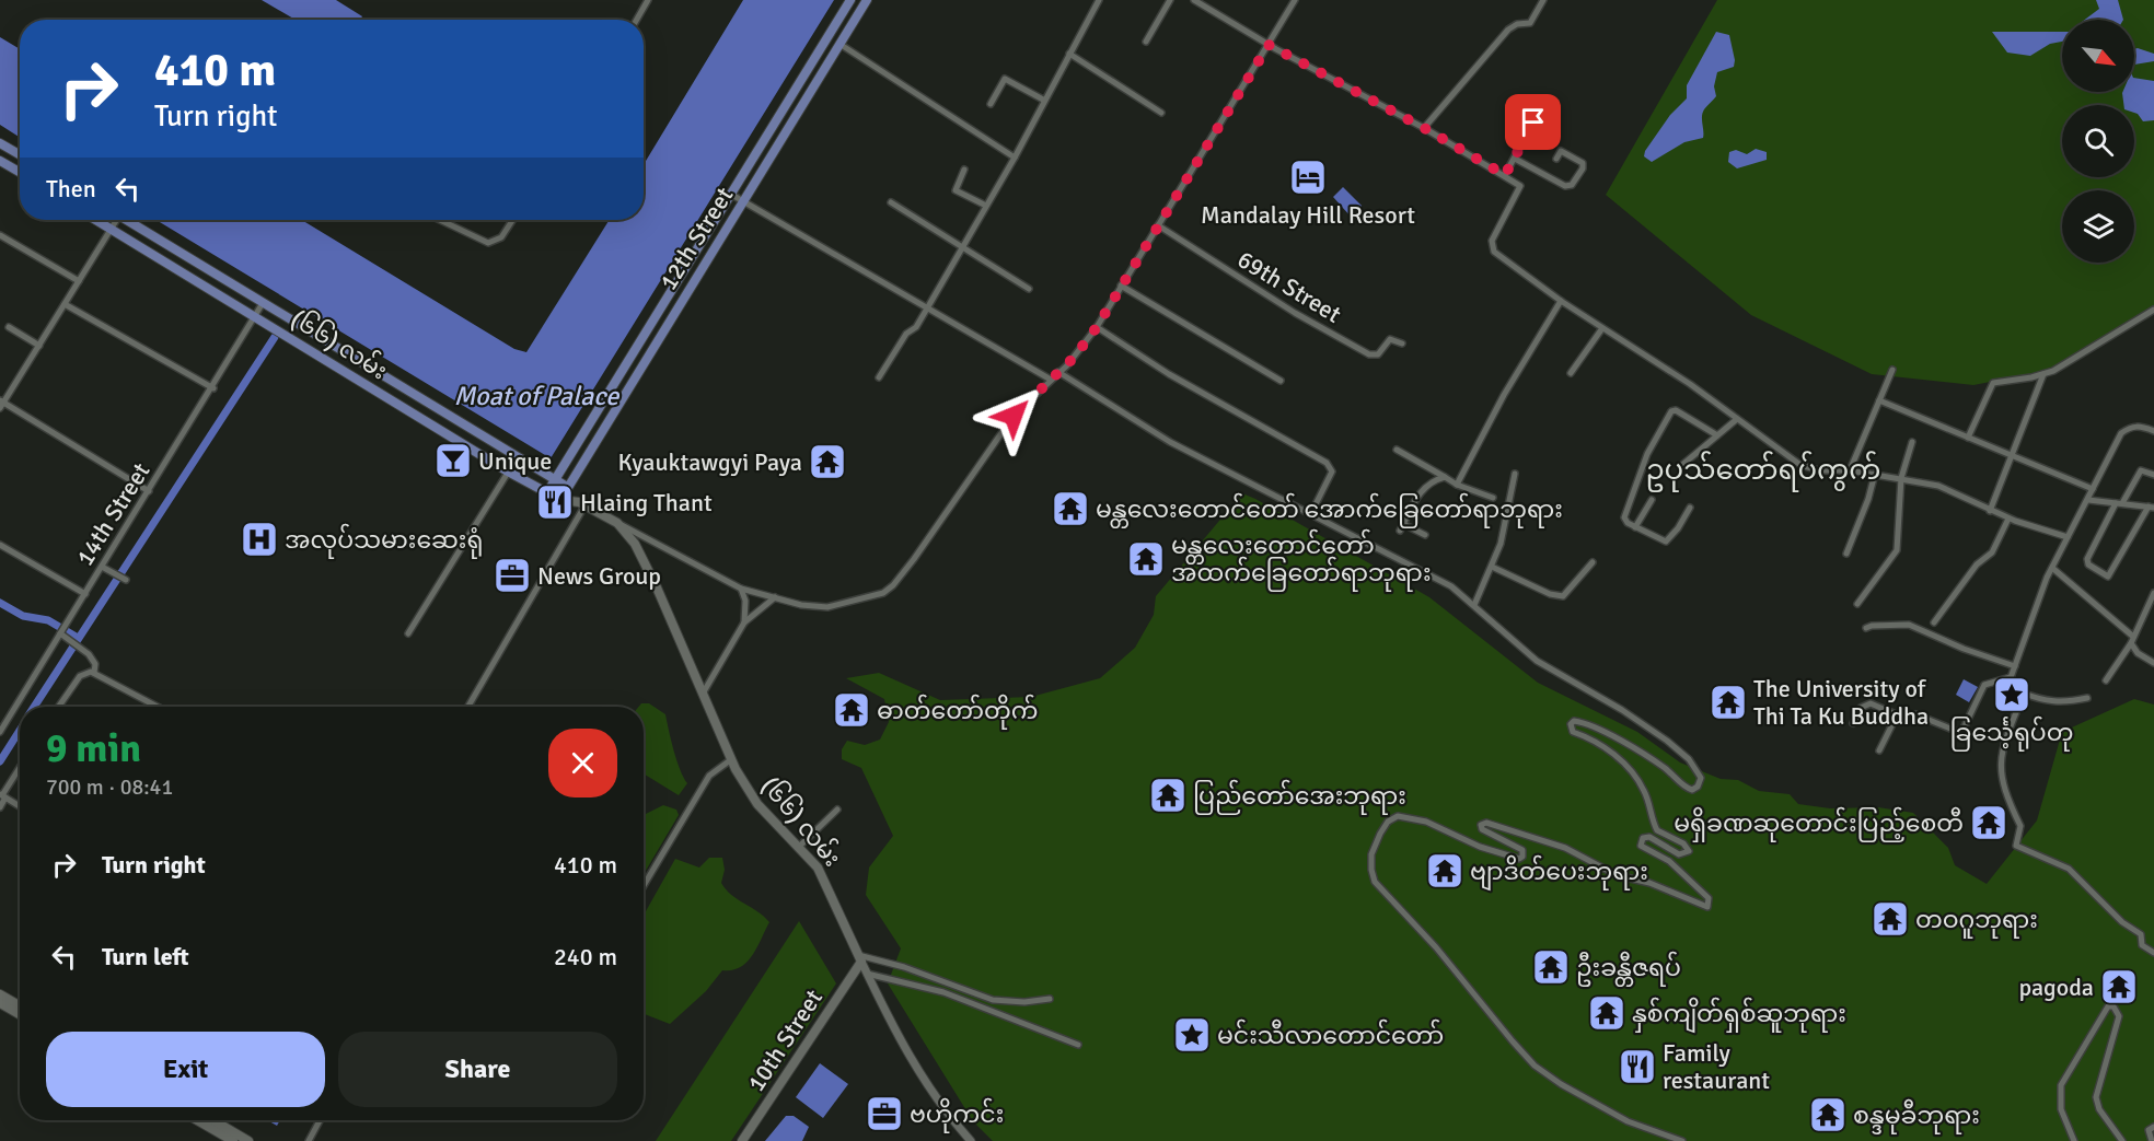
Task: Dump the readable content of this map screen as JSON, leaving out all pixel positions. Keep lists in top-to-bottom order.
{
  "streets": {
    "main road": ["12th Street", "(၆၆) လမ်း", "10th Street"],
    "street": ["69th Street", "14th Street"]
  },
  "crossings": [
    ["12th Street", "(၆၆) လမ်း"],
    ["(၆၆) လမ်း", "14th Street"],
    ["(၆၆) လမ်း", "10th Street"]
  ],
  "districts": ["ဥပုသ်တော်ရပ်ကွက်"],
  "water": ["Moat of Palace"],
  "places": {
    "hotel": ["Mandalay Hill Resort"],
    "bar": ["Unique"],
    "temple": [
      "Kyauktawgyi Paya",
      "မန္တ‌လေးတောင်တော် အောက်ခြေတော်ရာဘုရား‌",
      "မန္တ‌လေးတောင်တော် အထက်ခြေတော်ရာဘုရား‌",
      "The University of Thi Ta Ku Buddha",
      "ဓာတ်တော်တိုက်",
      "ပြည်တော်အေးဘုရား",
      "မရှိခဏဆုတောင်းပြည့်စေတီ",
      "ဗျာဒိတ်ပေးဘုရား",
      "တဝဂူဘုရား",
      "ဦးခန္တီဇရပ်",
      "pagoda",
      "နှစ်ကျိတ်ရှစ်ဆူဘုရား",
      "စန္ဒမုခီဘုရား"
    ],
    "restaurant": ["Hlaing Thant", "Family restaurant"],
    "hospital": ["အလုပ်သမားဆေးရုံ"],
    "office": ["News Group", "ဗဟိုကင်း"],
    "place": ["ခြင်္သေ့ရုပ်တု", "မင်းသီလာတောင်တော်"]
  },
  "north": "bottom right",
  "page": {
    "turn": ["410 m", "Turn right"],
    "then": "Then",
    "heading": ["9 min", "700 m · 08:41"],
    "list": [
      {
        "name": "Turn right",
        "value": "410 m"
      },
      {
        "name": "Turn left",
        "value": "240 m"
      }
    ],
    "buttons": ["Exit", "Share"]
  }
}
